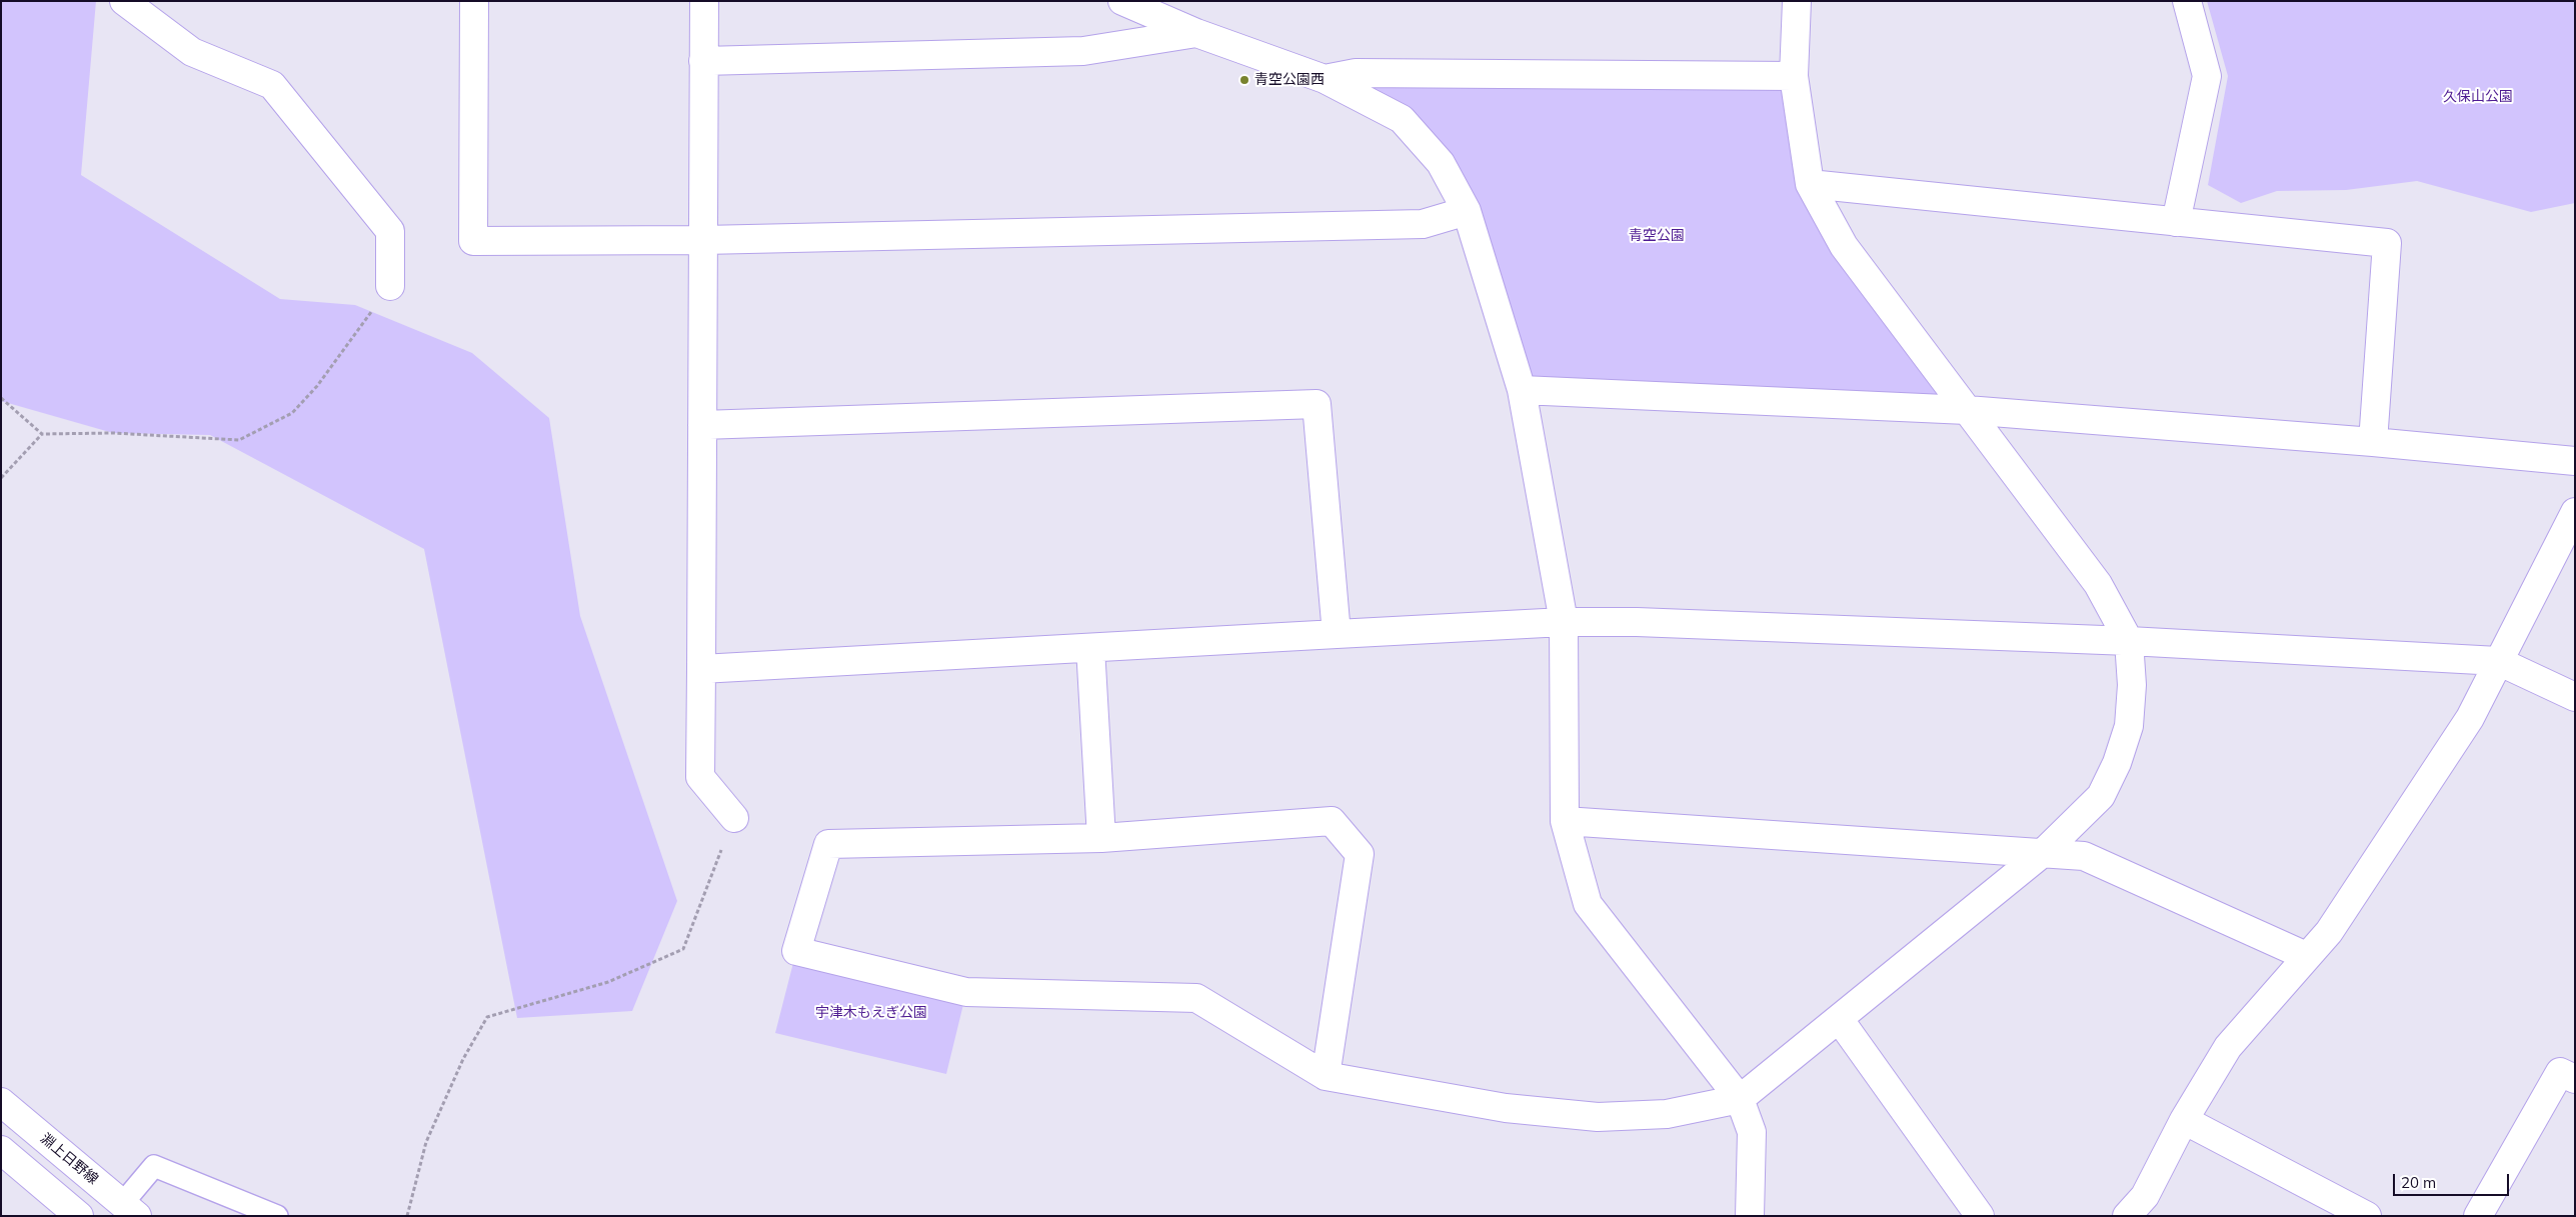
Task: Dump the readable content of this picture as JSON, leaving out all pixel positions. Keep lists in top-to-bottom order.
{
  "streets": {
    "main road": ["淵上日野線"]
  },
  "parks": ["久保山公園", "青空公園", "宇津木もえぎ公園"],
  "places": ["青空公園西"],
  "scale_bar": "20 m"
}
